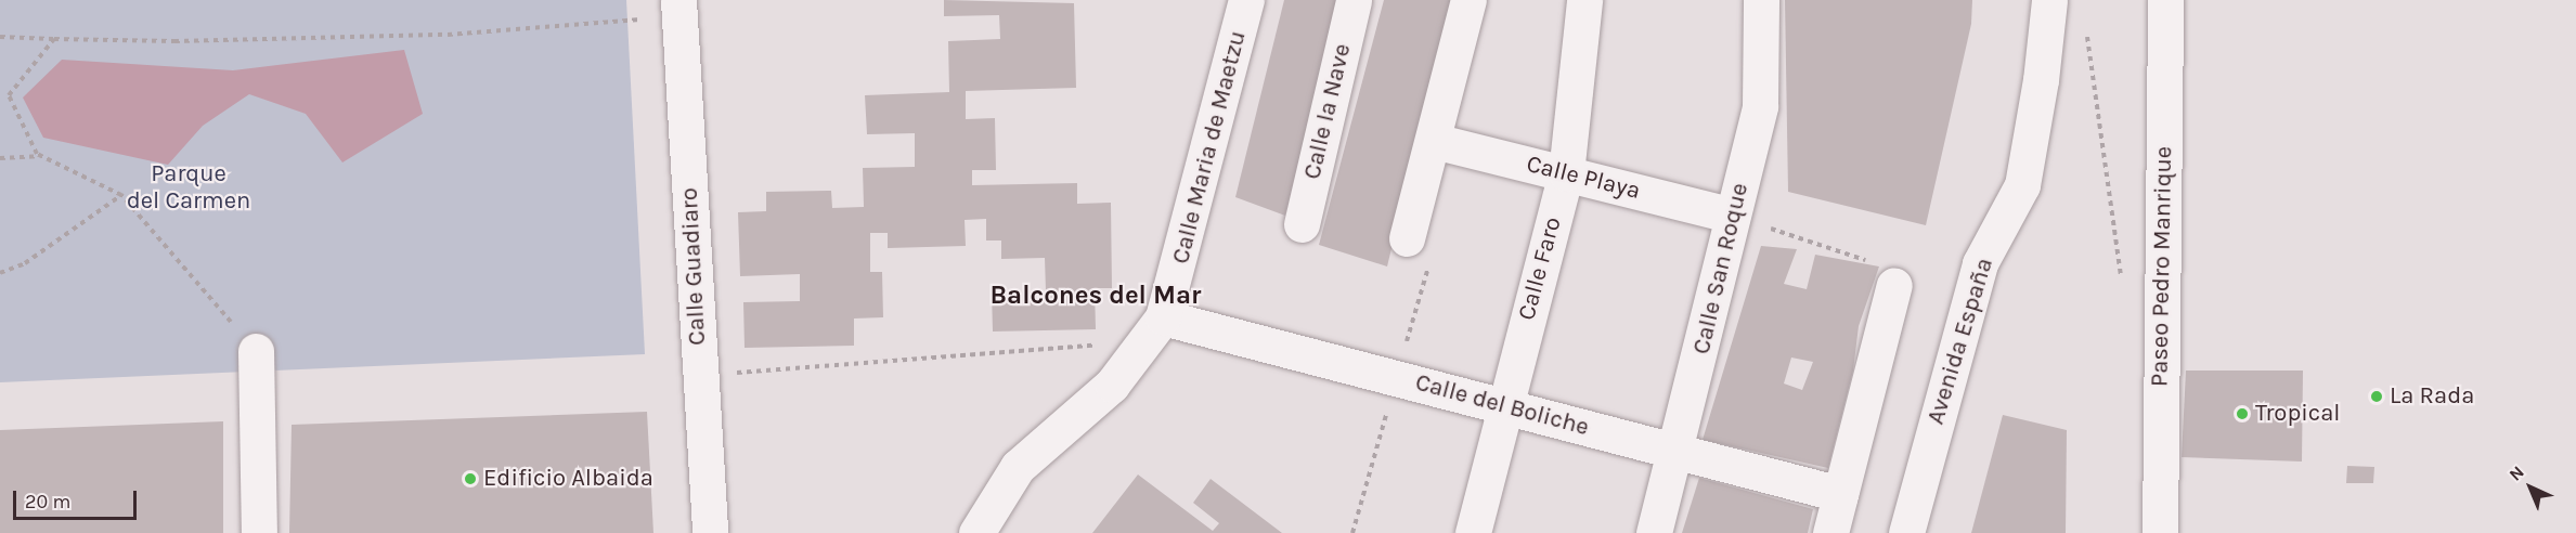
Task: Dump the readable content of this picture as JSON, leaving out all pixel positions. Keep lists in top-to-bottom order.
{
  "streets": {
    "street": [
      "Calle la Nave",
      "Calle Maria de Maetzu",
      "Calle Playa",
      "Calle Guadiaro",
      "Paseo Pedro Manrique",
      "Calle Faro",
      "Calle San Roque",
      "Avenida España",
      "Calle del Boliche"
    ]
  },
  "crossings": [
    ["Calle Maria de Maetzu", "Calle del Boliche"],
    ["Calle Playa", "Calle Faro"],
    ["Calle Playa", "Calle San Roque"],
    ["Calle Faro", "Calle del Boliche"],
    ["Calle San Roque", "Calle del Boliche"]
  ],
  "districts": ["Balcones del Mar"],
  "parks": ["Parque del Carmen"],
  "places": ["La Rada", "Tropical", "Edificio Albaida"],
  "scale_bar": "20 m",
  "north": "top left"
}
